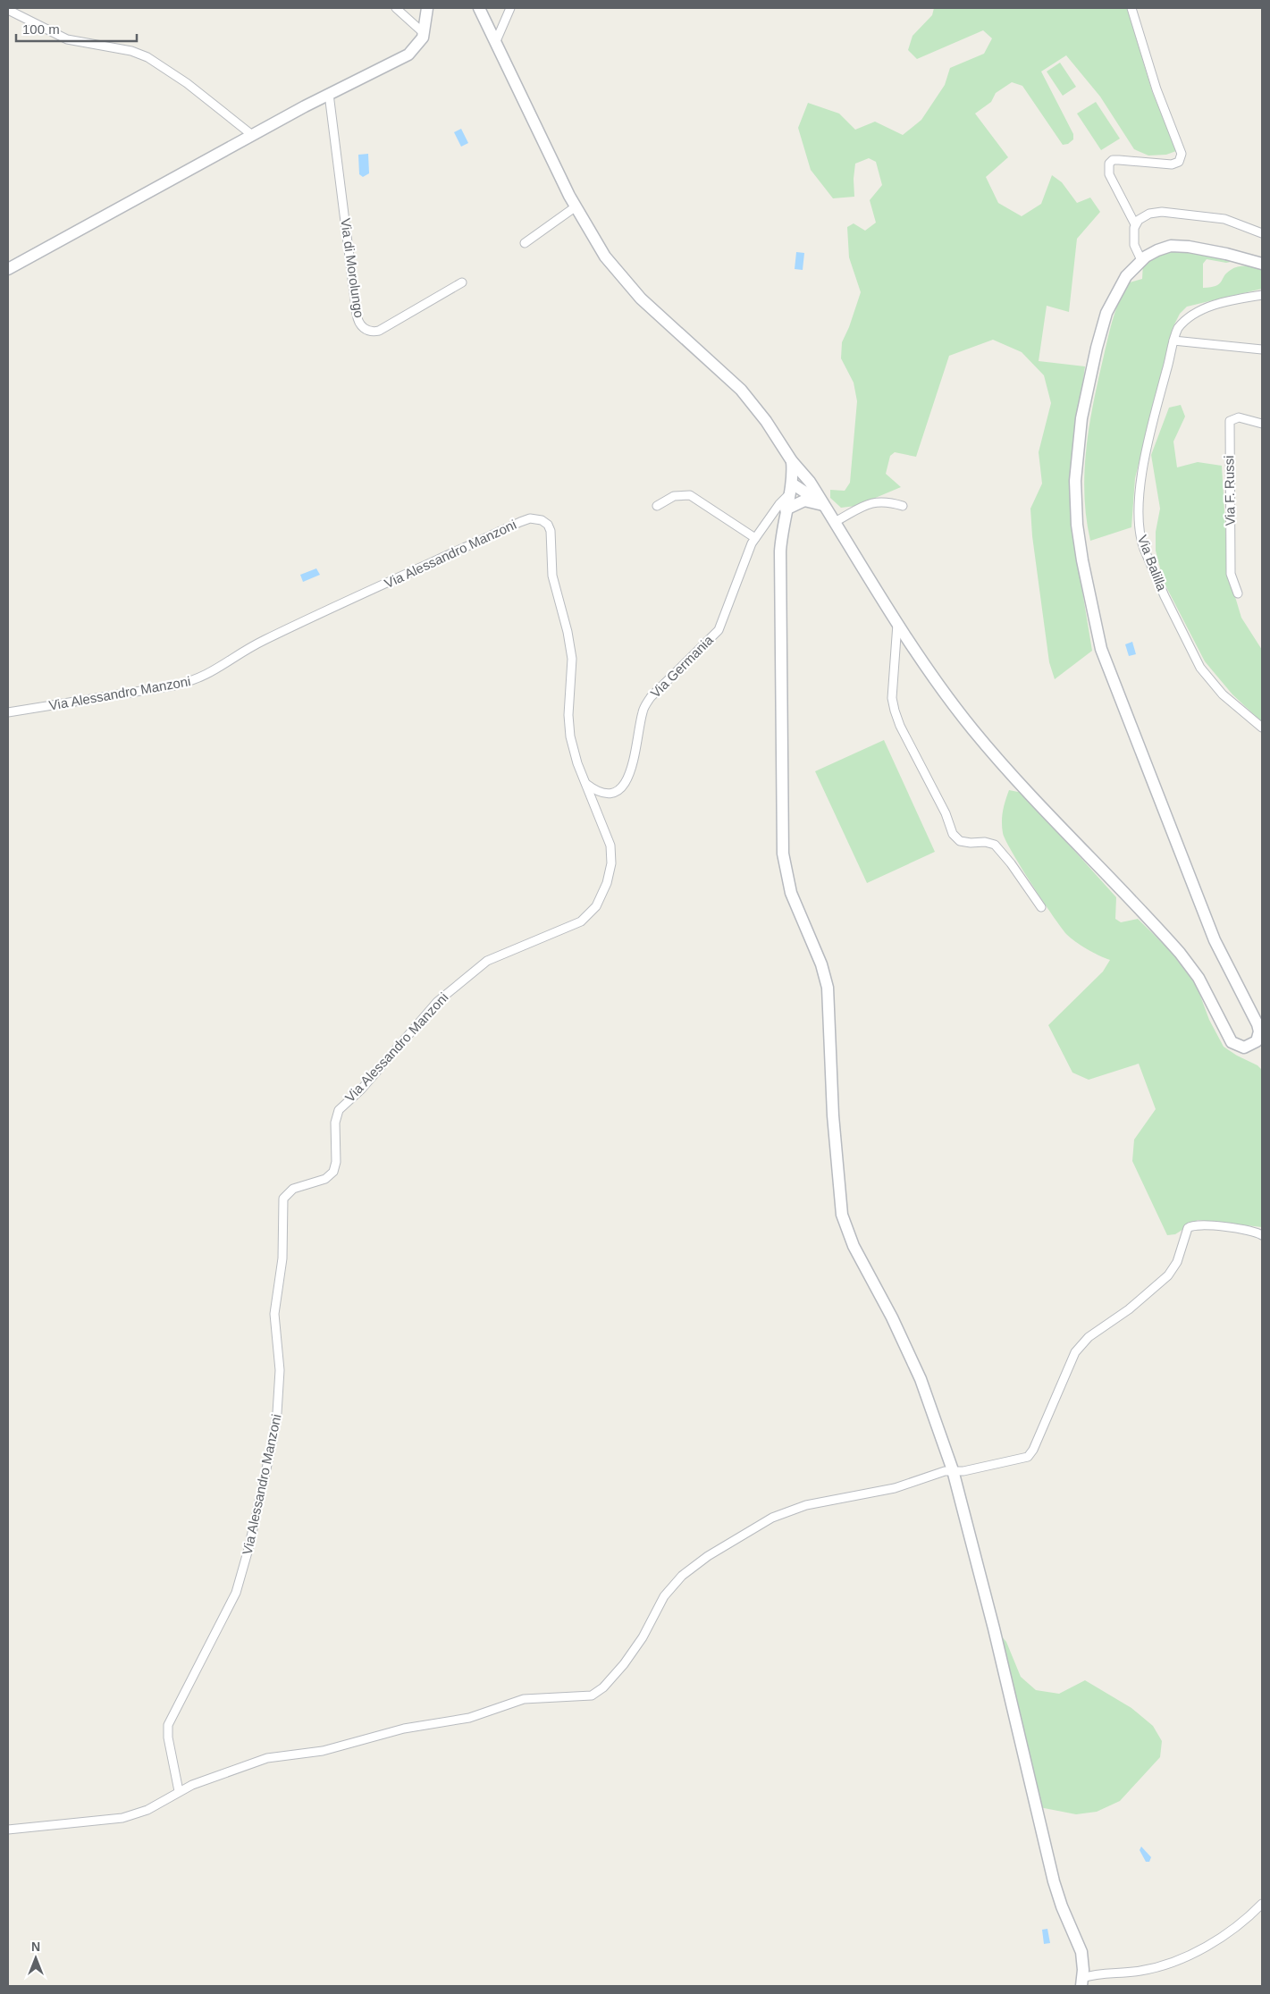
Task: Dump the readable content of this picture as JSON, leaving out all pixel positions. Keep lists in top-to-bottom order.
{
  "streets": {
    "street": [
      "Via di Morolungo",
      "Via F. Russi",
      "Via Alessandro Manzoni",
      "Via Balilla",
      "Via Germania"
    ]
  },
  "crossings": [
    ["Via Alessandro Manzoni", "Via Germania"]
  ],
  "scale_bar": "100 m",
  "north": "top"
}
